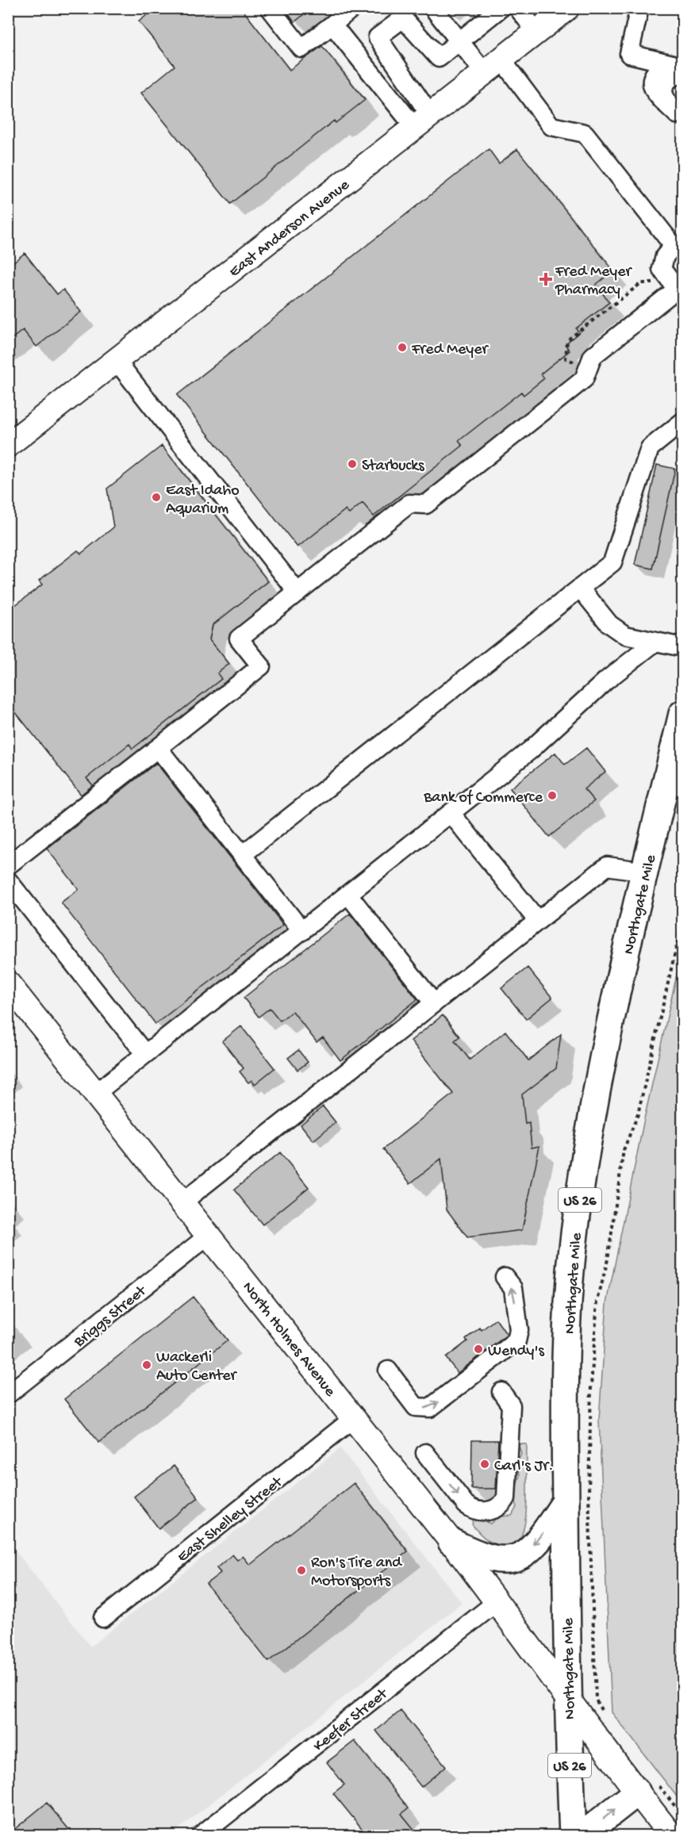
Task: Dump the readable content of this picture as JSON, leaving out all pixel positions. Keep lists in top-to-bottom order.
{
  "streets": {
    "highway": ["Northgate Mile", "US 26"],
    "main road": ["East Anderson Avenue", "North Holmes Avenue"],
    "street": ["Briggs Street", "East Shelley Street", "Keefer Street"]
  },
  "crossings": [
    ["Northgate Mile", "North Holmes Avenue"],
    ["Briggs Street", "North Holmes Avenue"],
    ["North Holmes Avenue", "East Shelley Street"],
    ["North Holmes Avenue", "Keefer Street"]
  ],
  "places": {
    "health": ["Fred Meyer Pharmacy"],
    "other": [
      "Fred Meyer",
      "Starbucks",
      "East Idaho Aquarium",
      "Bank of Commerce",
      "Wendy's",
      "Wackerli Auto Center",
      "Carl's Jr.",
      "Ron's Tire and Motorsports"
    ]
  }
}
